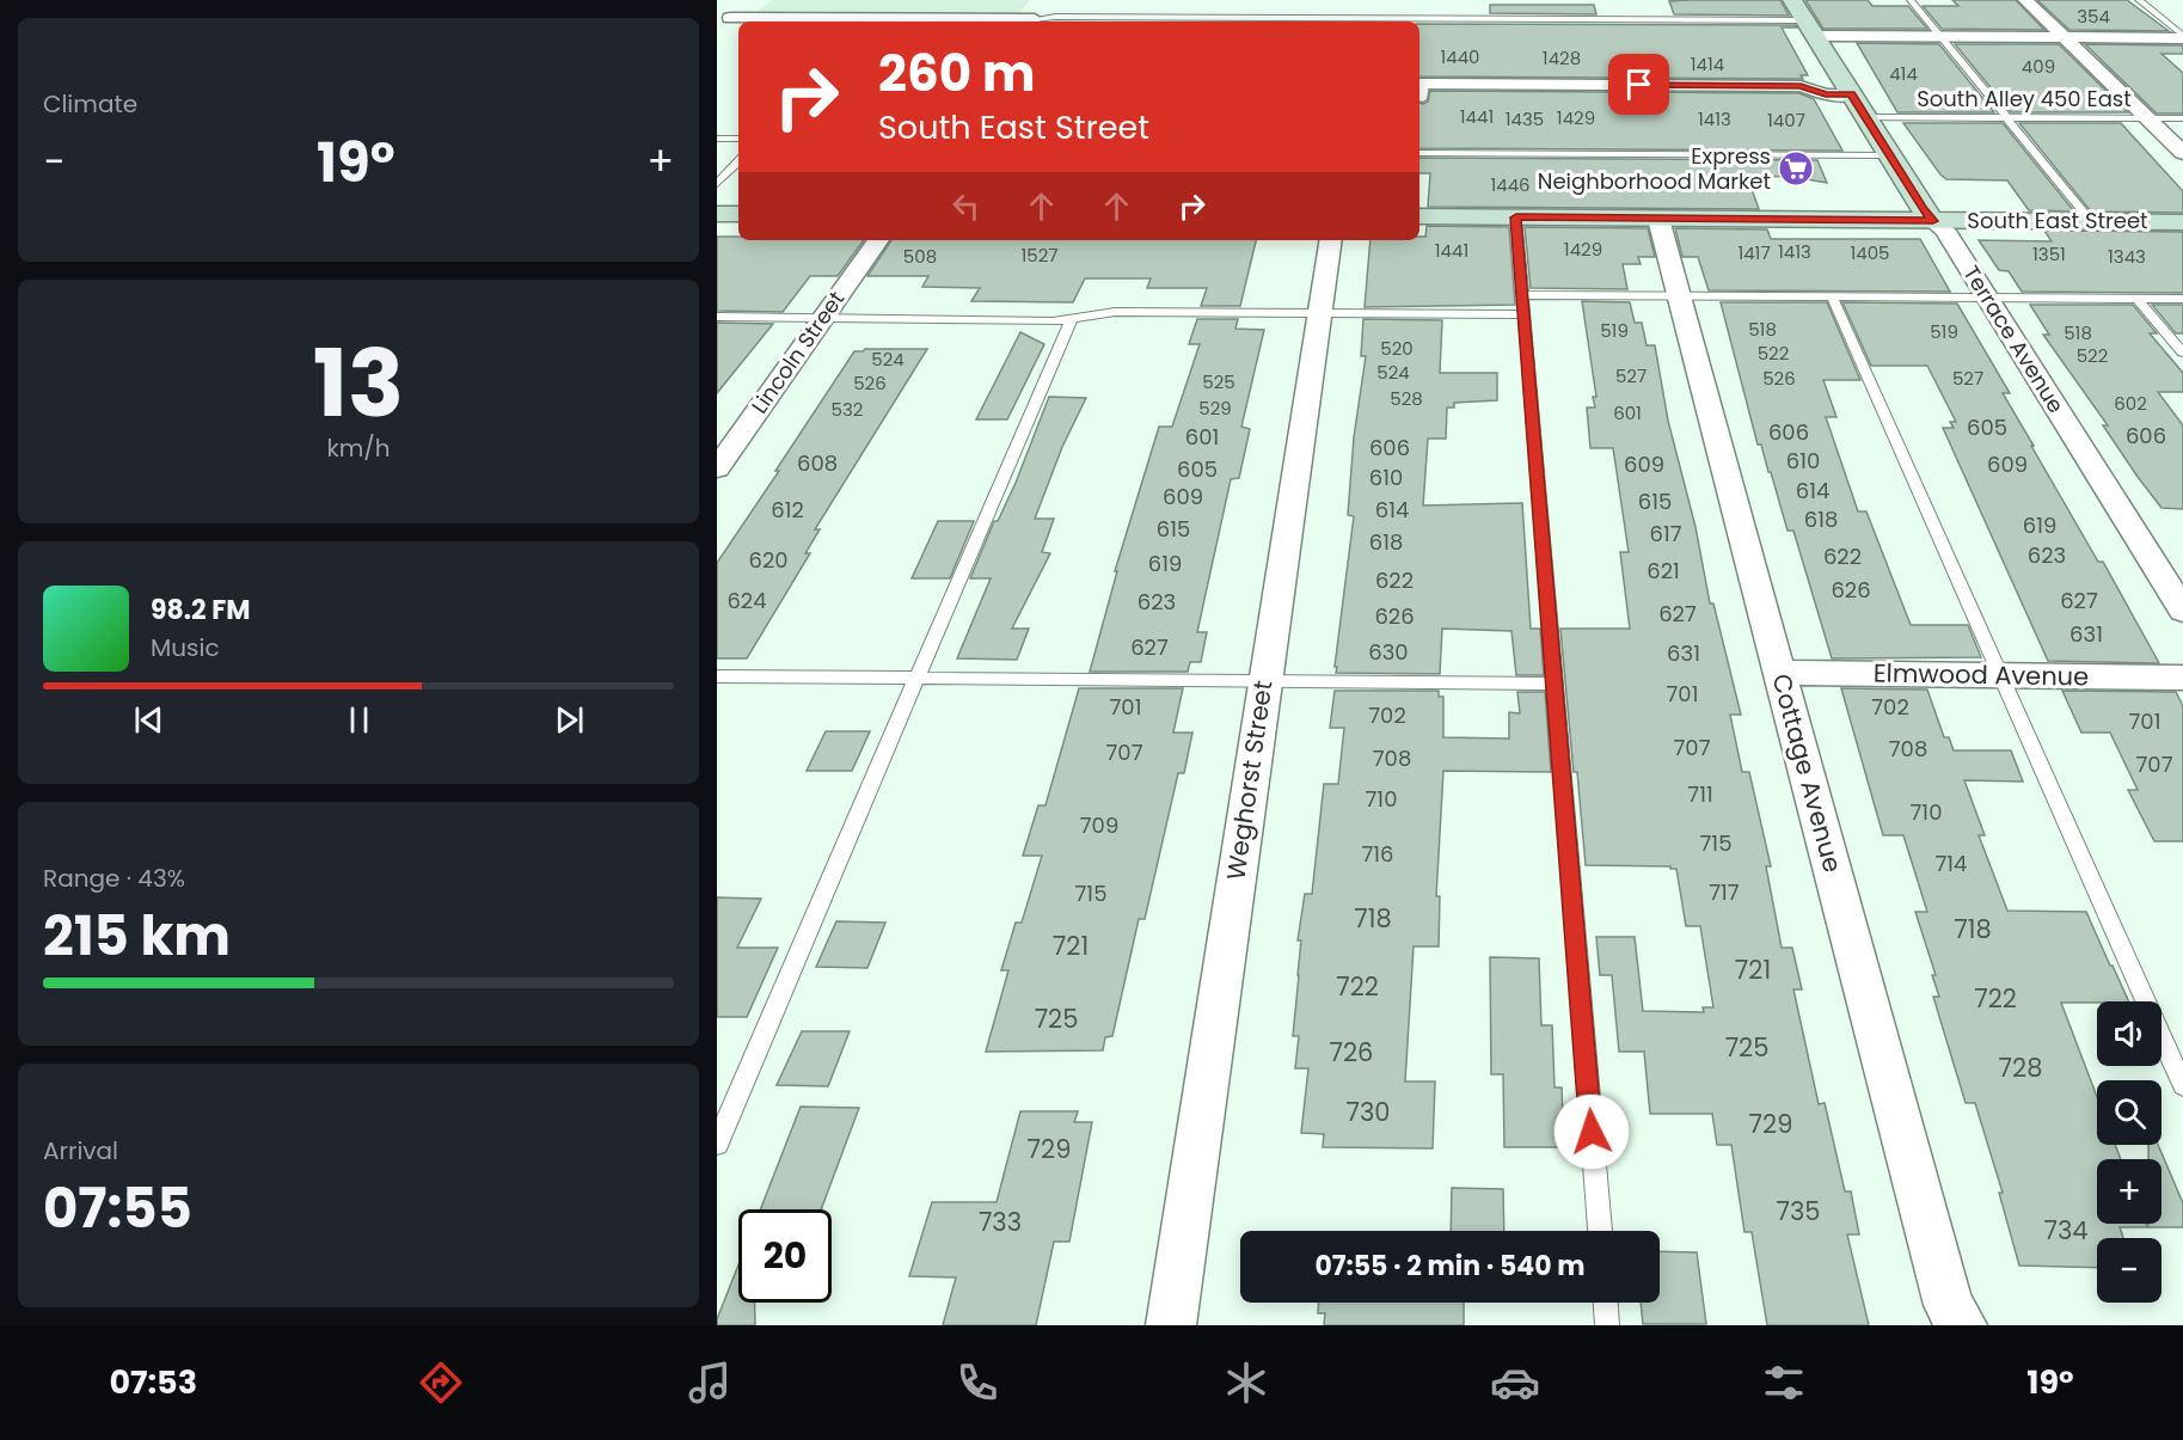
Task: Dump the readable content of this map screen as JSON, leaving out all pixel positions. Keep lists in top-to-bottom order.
{
  "streets": {
    "main road": ["South East Street", "Terrace Avenue"],
    "street": [
      "Lincoln Street",
      "Elmwood Avenue",
      "Cottage Avenue",
      "Weghorst Street"
    ],
    "lane": ["South Alley 450 East"]
  },
  "crossings": [
    ["South Alley 450 East", "Terrace Avenue"],
    ["South East Street", "Terrace Avenue"],
    ["South East Street", "Cottage Avenue"],
    ["Elmwood Avenue", "Cottage Avenue"]
  ],
  "places": {
    "supermarket": ["Express Neighborhood Market"]
  },
  "house_numbers": [
    "354",
    "1440",
    "1428",
    "1414",
    "409",
    "414",
    "1441",
    "1429",
    "1435",
    "1413",
    "1407",
    "1446",
    "1429",
    "1441",
    "1413",
    "1417",
    "1405",
    "1351",
    "1527",
    "508",
    "1343",
    "518",
    "519",
    "519",
    "518",
    "520",
    "522",
    "522",
    "524",
    "524",
    "527",
    "526",
    "527",
    "525",
    "526",
    "528",
    "602",
    "529",
    "532",
    "601",
    "605",
    "606",
    "606",
    "601",
    "606",
    "610",
    "608",
    "609",
    "609",
    "605",
    "610",
    "614",
    "609",
    "615",
    "612",
    "614",
    "618",
    "619",
    "615",
    "617",
    "618",
    "623",
    "622",
    "620",
    "619",
    "621",
    "622",
    "626",
    "624",
    "627",
    "623",
    "627",
    "626",
    "631",
    "627",
    "630",
    "631",
    "701",
    "701",
    "702",
    "702",
    "701",
    "707",
    "708",
    "707",
    "708",
    "707",
    "711",
    "710",
    "710",
    "709",
    "715",
    "716",
    "714",
    "717",
    "715",
    "718",
    "718",
    "721",
    "721",
    "722",
    "722",
    "725",
    "725",
    "726",
    "728",
    "730",
    "729",
    "729",
    "735",
    "733",
    "734"
  ],
  "page": {
    "tile": [
      "Climate",
      ["13", "km/h"],
      ["Range · 43%", "215 km"],
      ["Arrival", "07:55"]
    ],
    "turn": ["260 m", "South East Street"],
    "heat": ["−", "19°", "+"],
    "song": ["98.2 FM", "Music"],
    "map_buttons": ["+", "−"],
    "limit": "20",
    "trip": "07:55 · 2 min · 540 m",
    "tabs": ["07:53", "19°"]
  }
}
